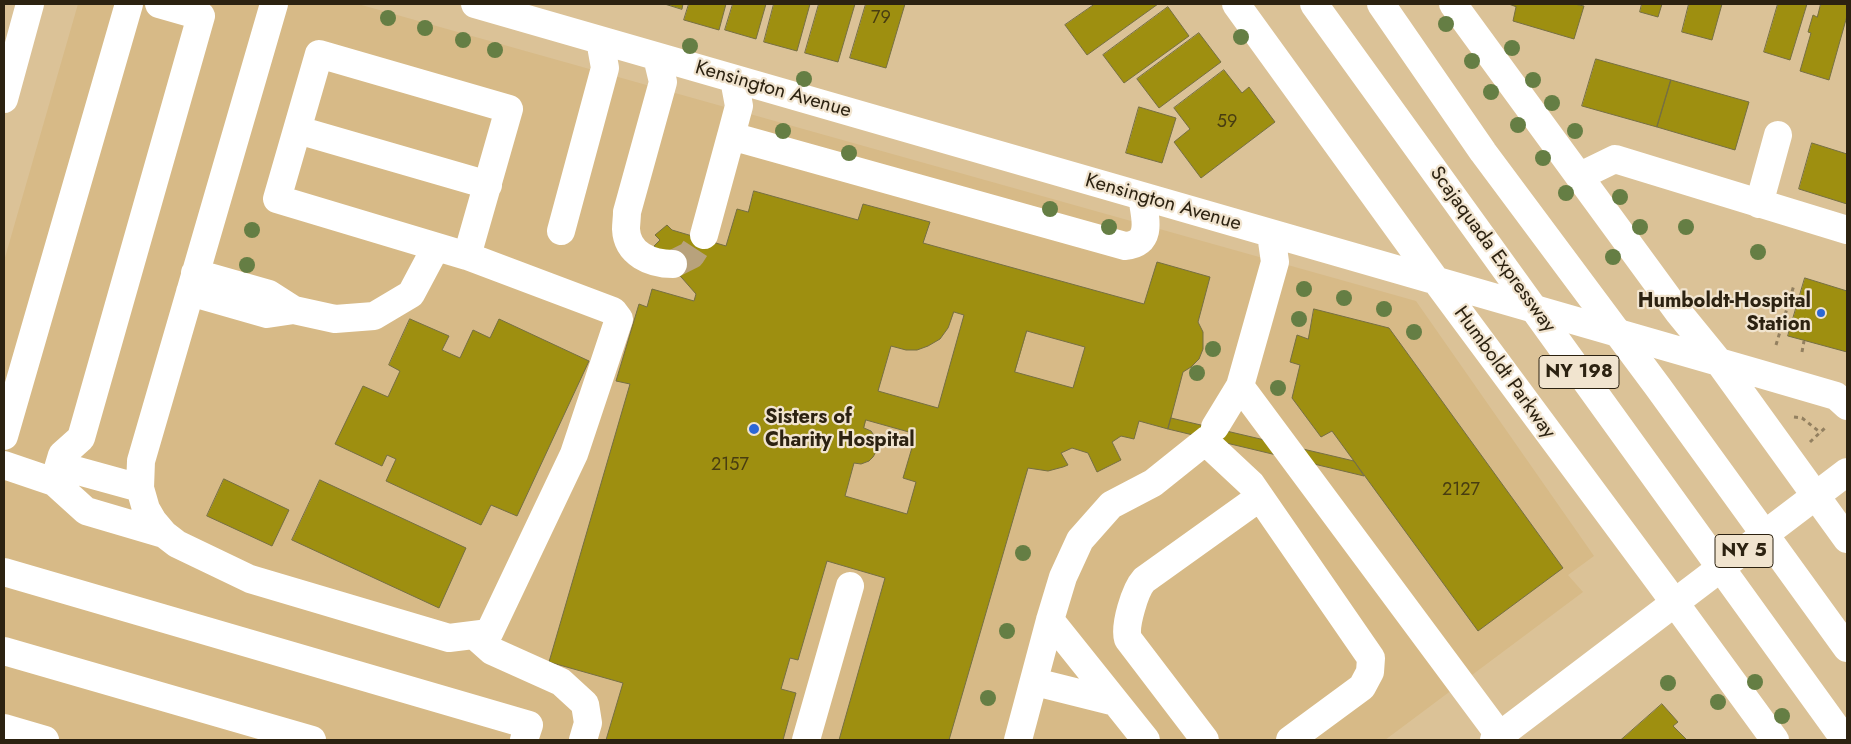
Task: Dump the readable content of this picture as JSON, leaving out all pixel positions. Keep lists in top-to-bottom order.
{
  "streets": {
    "main road": [
      "Kensington Avenue",
      "Scajaquada Expressway",
      "NY 198",
      "Humboldt Parkway",
      "NY 5"
    ]
  },
  "crossings": [
    ["Kensington Avenue", "Humboldt Parkway"],
    ["Humboldt Parkway", "NY 5"]
  ],
  "places": ["Humboldt-Hospital Station", "Sisters of Charity Hospital"],
  "house_numbers": [
    "79",
    "59",
    "2157",
    "2127"
  ]
}
